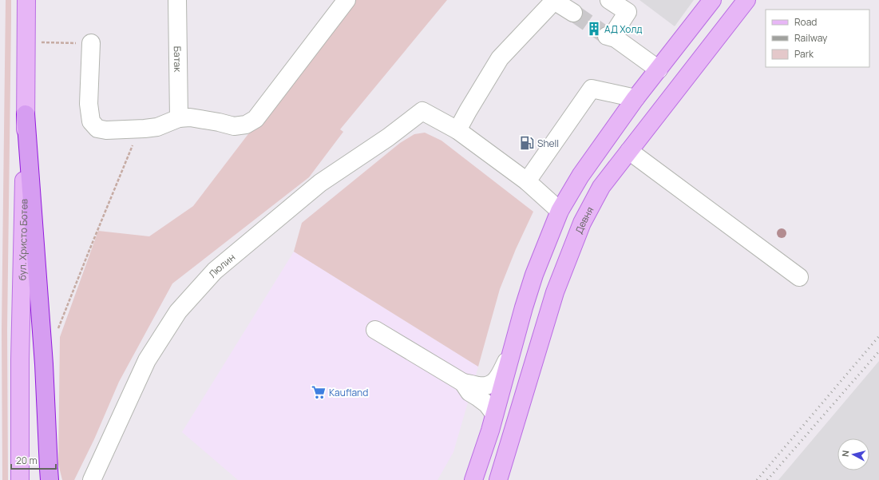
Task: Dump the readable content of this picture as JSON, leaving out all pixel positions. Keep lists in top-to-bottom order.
{
  "streets": {
    "main road": ["Девня", "бул. Христо Ботев"],
    "street": ["Батак", "Люлин"]
  },
  "places": {
    "building": ["АД Холд"],
    "fuel station": ["Shell"],
    "supermarket": ["Kaufland"]
  },
  "legend": ["Road", "Railway", "Park"],
  "scale_bar": "20 m",
  "north": "left"
}
